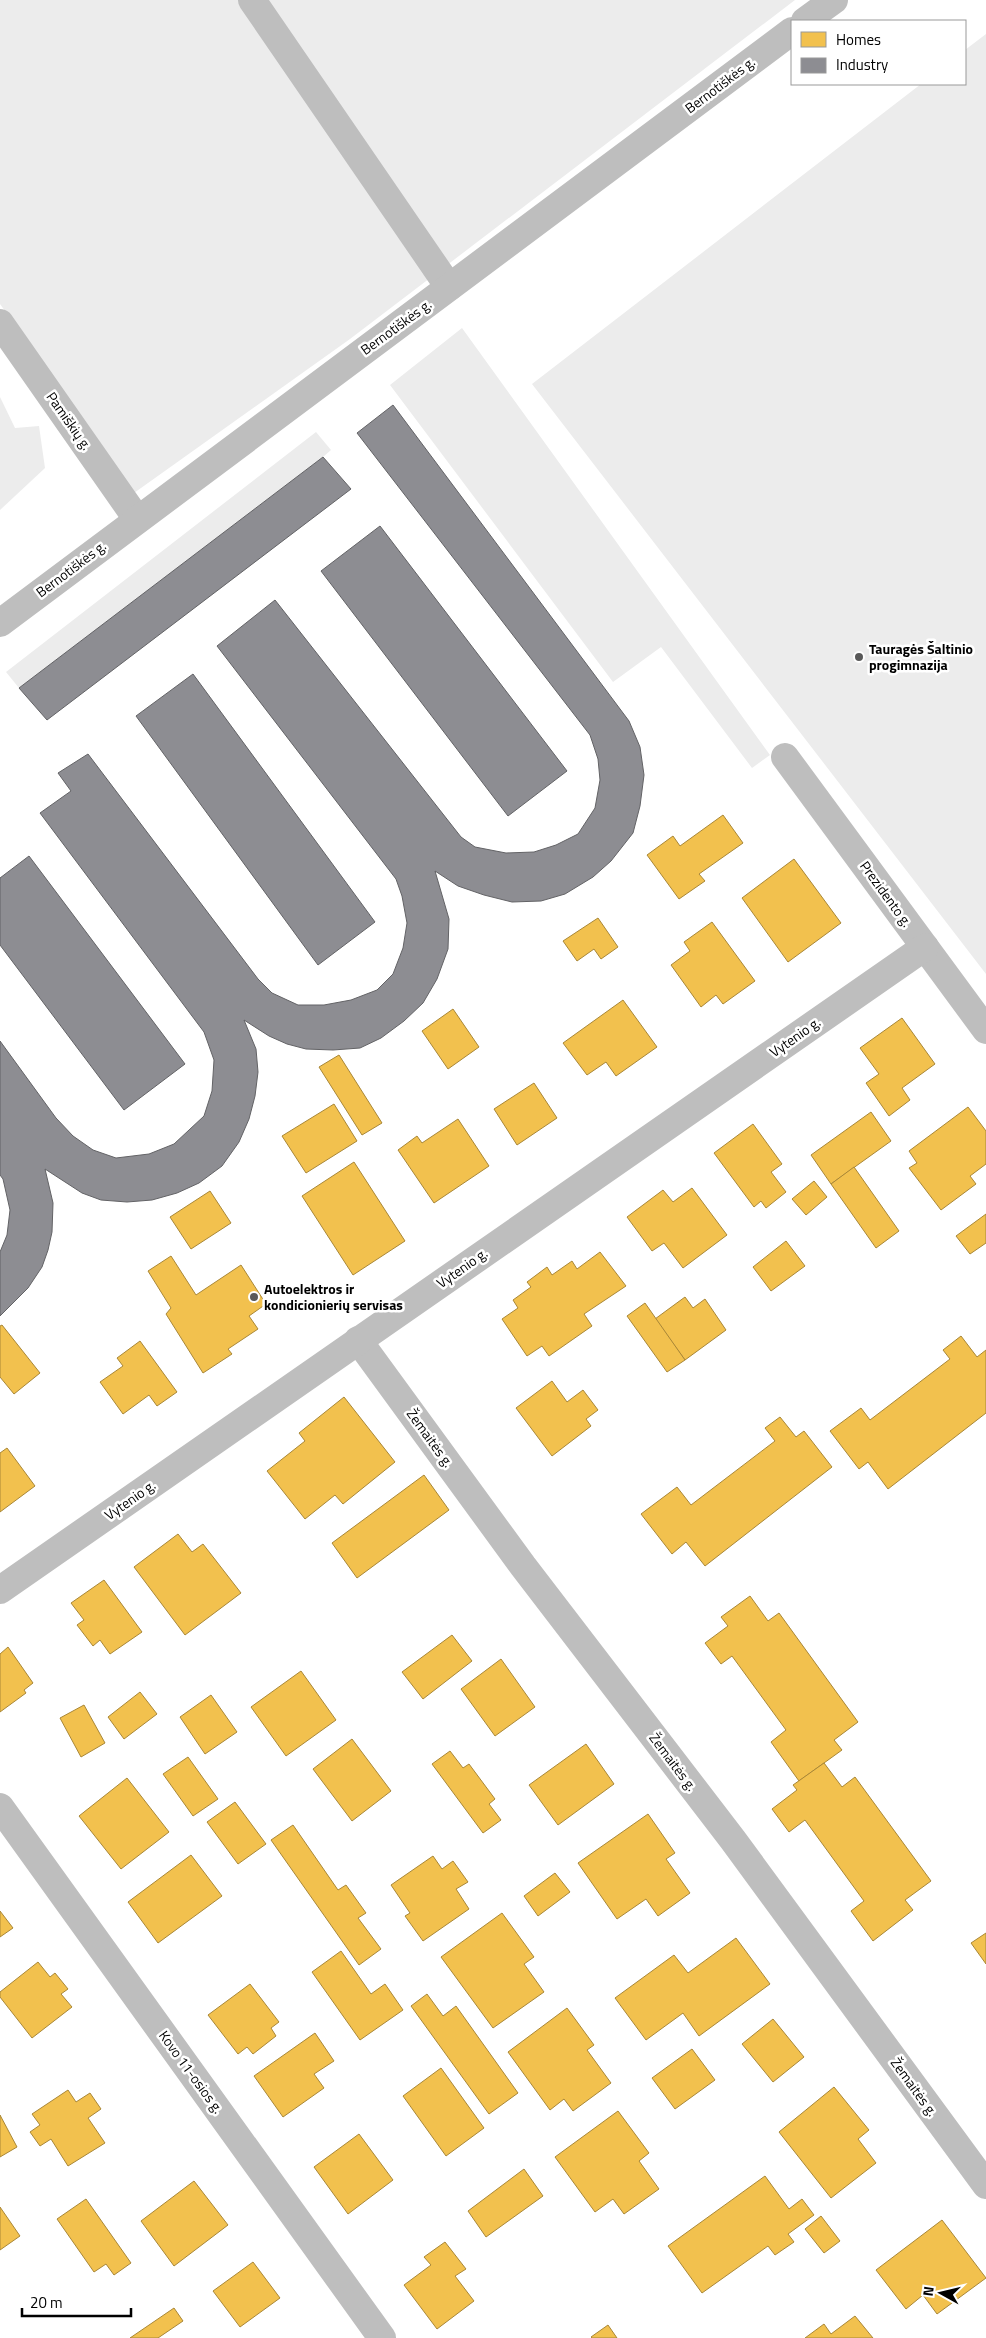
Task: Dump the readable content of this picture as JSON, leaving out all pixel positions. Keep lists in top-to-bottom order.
{
  "streets": {
    "street": [
      "Bernotiškės g.",
      "Pamiškių g.",
      "Prezidento g.",
      "Vytenio g.",
      "Žemaitės g.",
      "Kovo 11-osios g."
    ]
  },
  "crossings": [
    ["Bernotiškės g.", "Pamiškių g."],
    ["Prezidento g.", "Vytenio g."],
    ["Vytenio g.", "Žemaitės g."]
  ],
  "places": ["Tauragės Šaltinio progimnazija", "Autoelektros ir kondicionierių servisas"],
  "legend": ["Homes", "Industry"],
  "scale_bar": "20 m",
  "north": "left"
}
